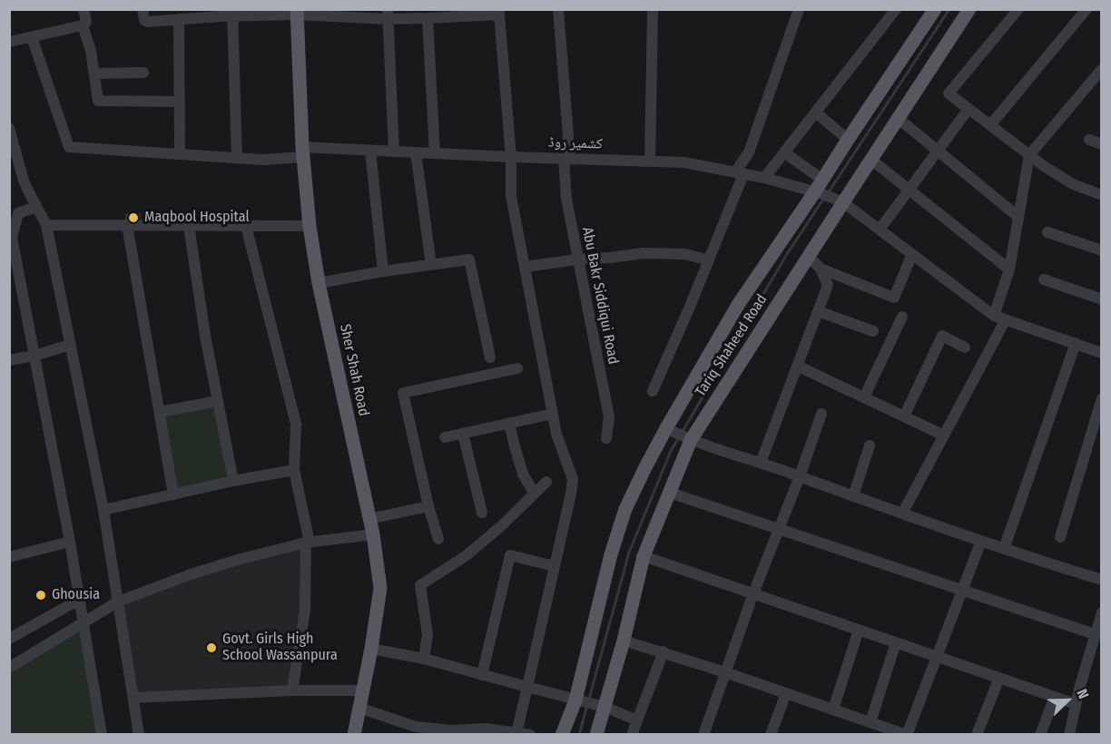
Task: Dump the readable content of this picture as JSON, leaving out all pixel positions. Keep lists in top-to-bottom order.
{
  "streets": {
    "main road": ["Tariq Shaheed Road", "Sher Shah Road"],
    "street": ["کشمیر روڈ", "Abu Bakr Siddiqui Road"]
  },
  "crossings": [
    ["کشمیر روڈ", "Abu Bakr Siddiqui Road"],
    ["کشمیر روڈ", "Tariq Shaheed Road"],
    ["کشمیر روڈ", "Sher Shah Road"]
  ],
  "places": ["Maqbool Hospital", "Ghousia", "Govt. Girls High School Wassanpura"],
  "north": "top right"
}
